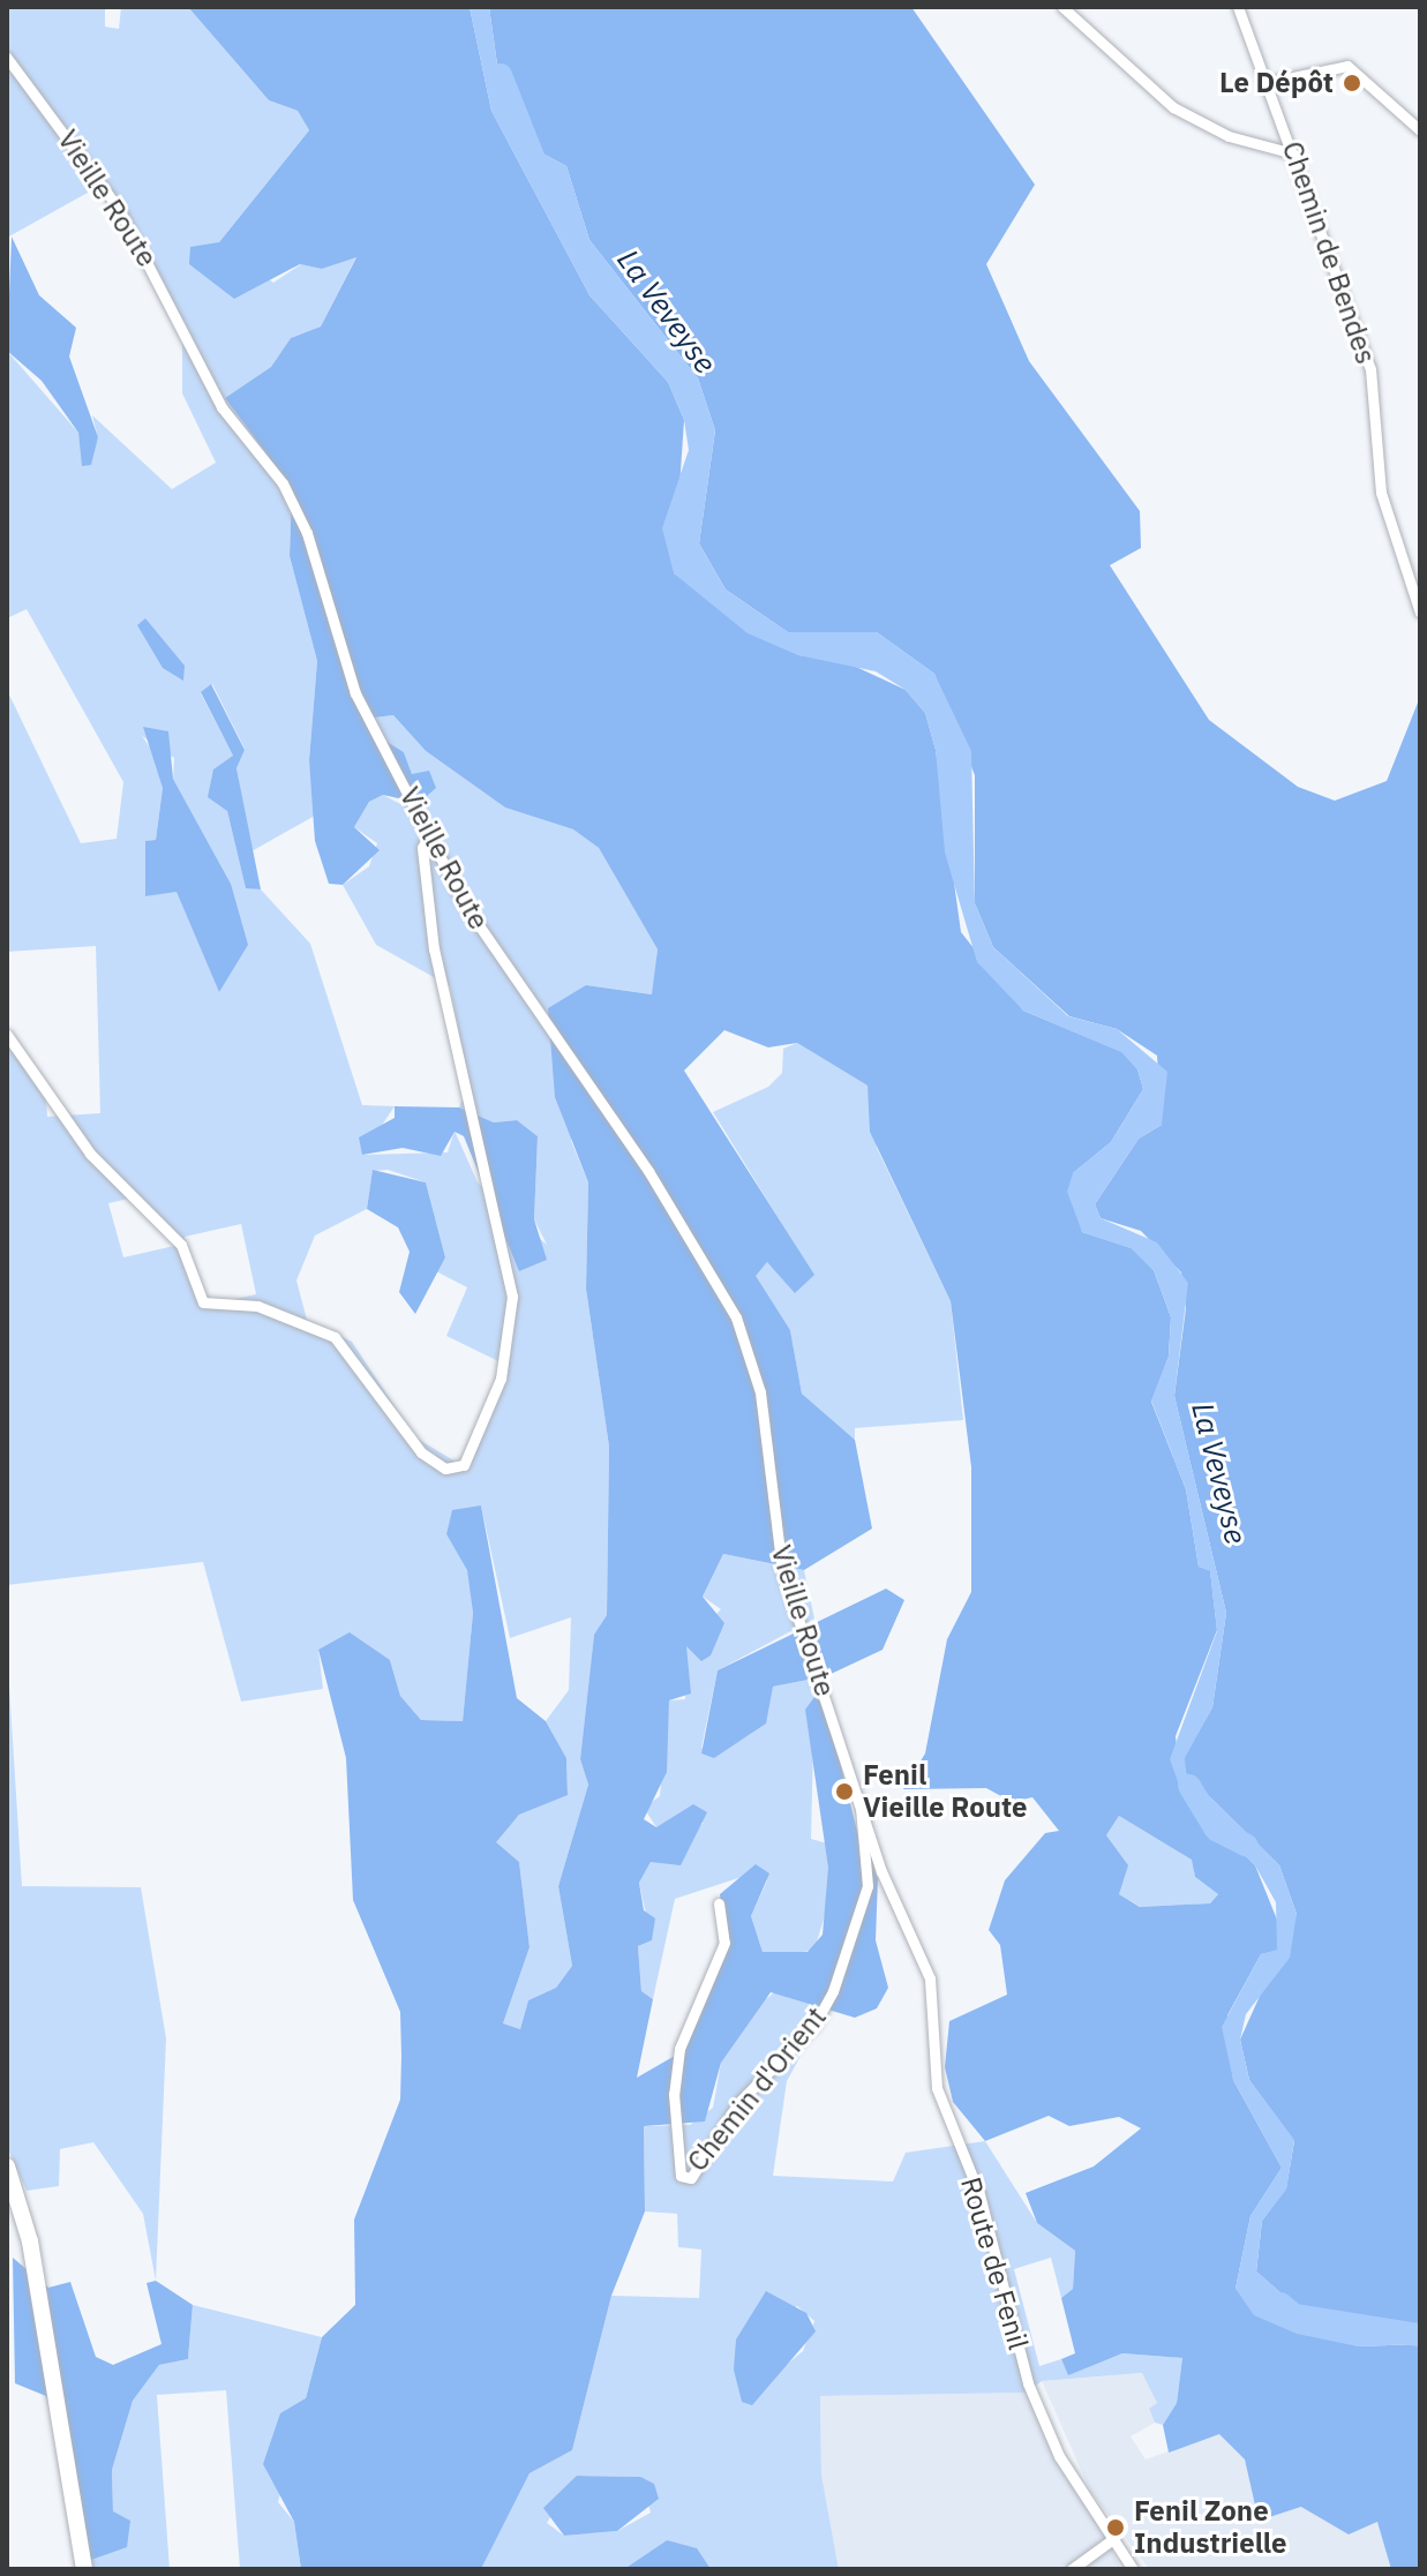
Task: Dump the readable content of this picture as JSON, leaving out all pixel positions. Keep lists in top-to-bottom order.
{
  "streets": {
    "street": [
      "Vieille Route",
      "Chemin de Bendes",
      "Chemin d'Orient",
      "Route de Fenil"
    ]
  },
  "crossings": [
    ["Vieille Route", "Route de Fenil"],
    ["Chemin d'Orient", "Route de Fenil"]
  ],
  "water": ["La Veveyse"],
  "places": ["Le Dépôt", "Fenil Vieille Route", "Fenil Zone Industrielle"]
}
